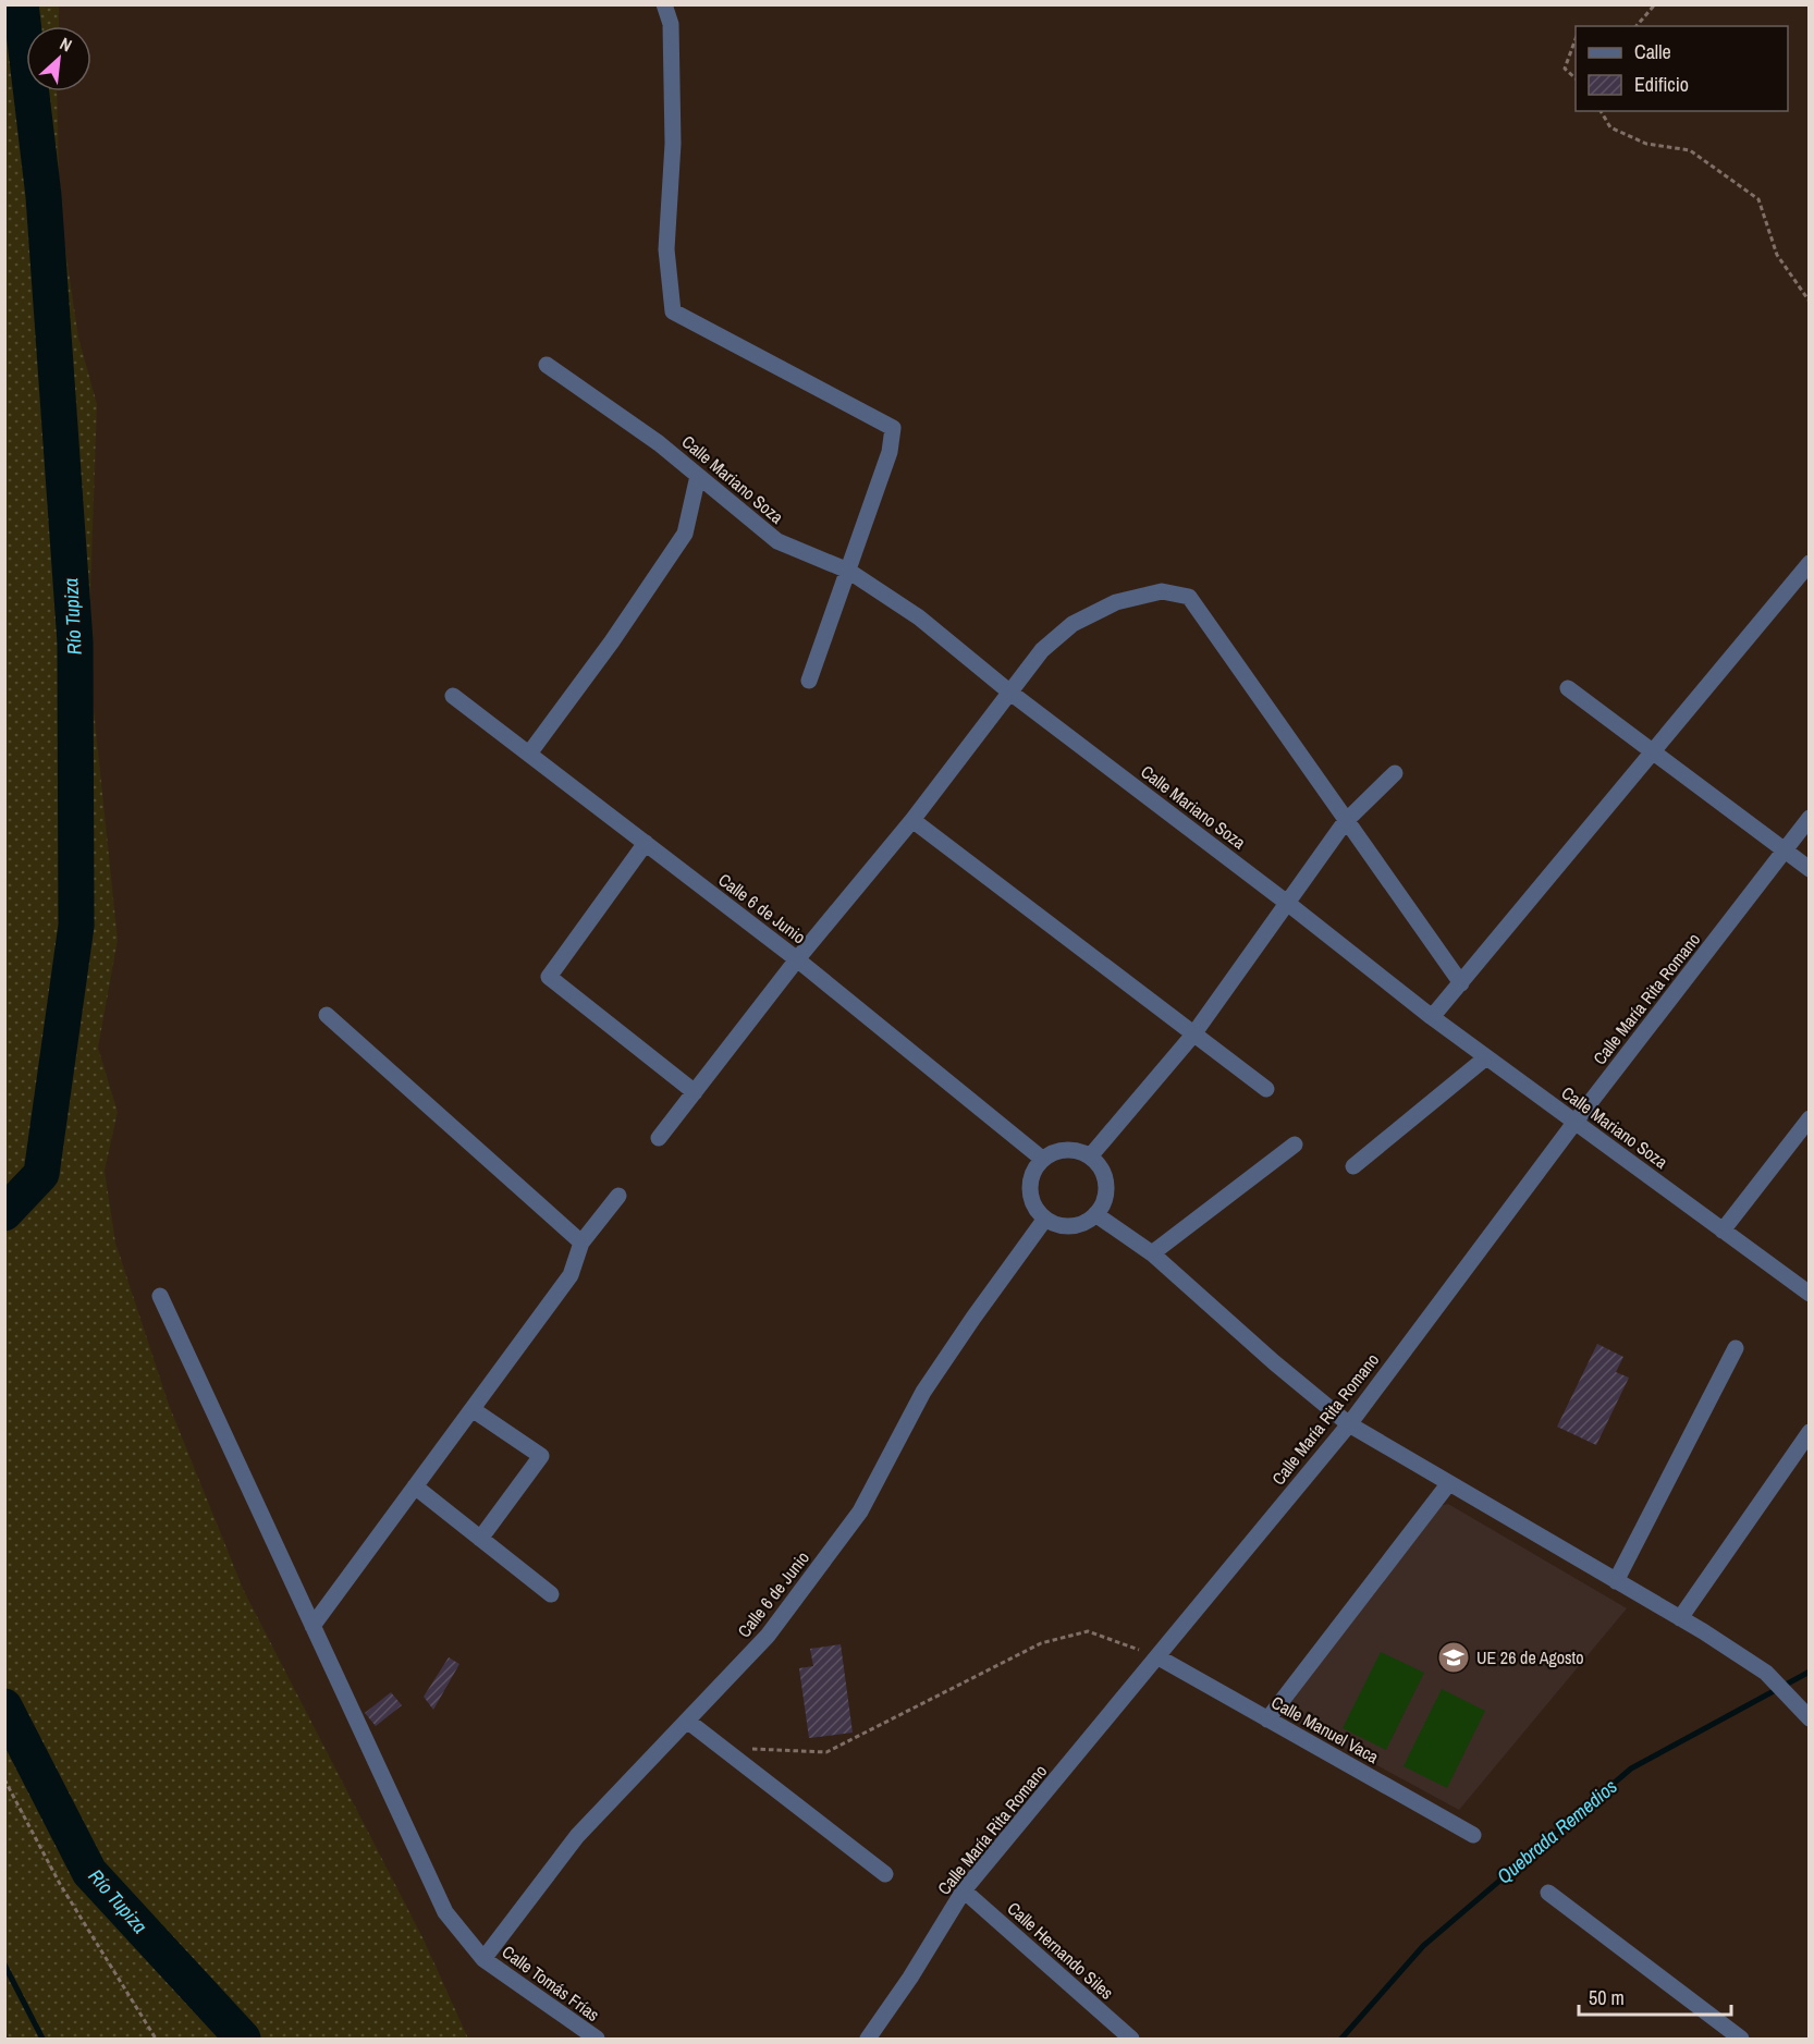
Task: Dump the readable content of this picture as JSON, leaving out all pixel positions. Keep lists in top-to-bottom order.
{
  "streets": {
    "street": [
      "Calle Mariano Soza",
      "Calle 6 de Junio",
      "Calle María Rita Romano",
      "Calle Manuel Vaca",
      "Calle Hernando Siles",
      "Calle Tomás Frías"
    ]
  },
  "crossings": [
    ["Calle Mariano Soza", "Calle María Rita Romano"],
    ["Calle 6 de Junio", "Calle Tomás Frías"],
    ["Calle María Rita Romano", "Calle Manuel Vaca"],
    ["Calle María Rita Romano", "Calle Hernando Siles"]
  ],
  "water": ["Río Tupiza", "Quebrada Remedios"],
  "places": {
    "school or university": ["UE 26 de Agosto"]
  },
  "legend": ["Calle", "Edificio"],
  "scale_bar": "50 m",
  "north": "top right"
}
